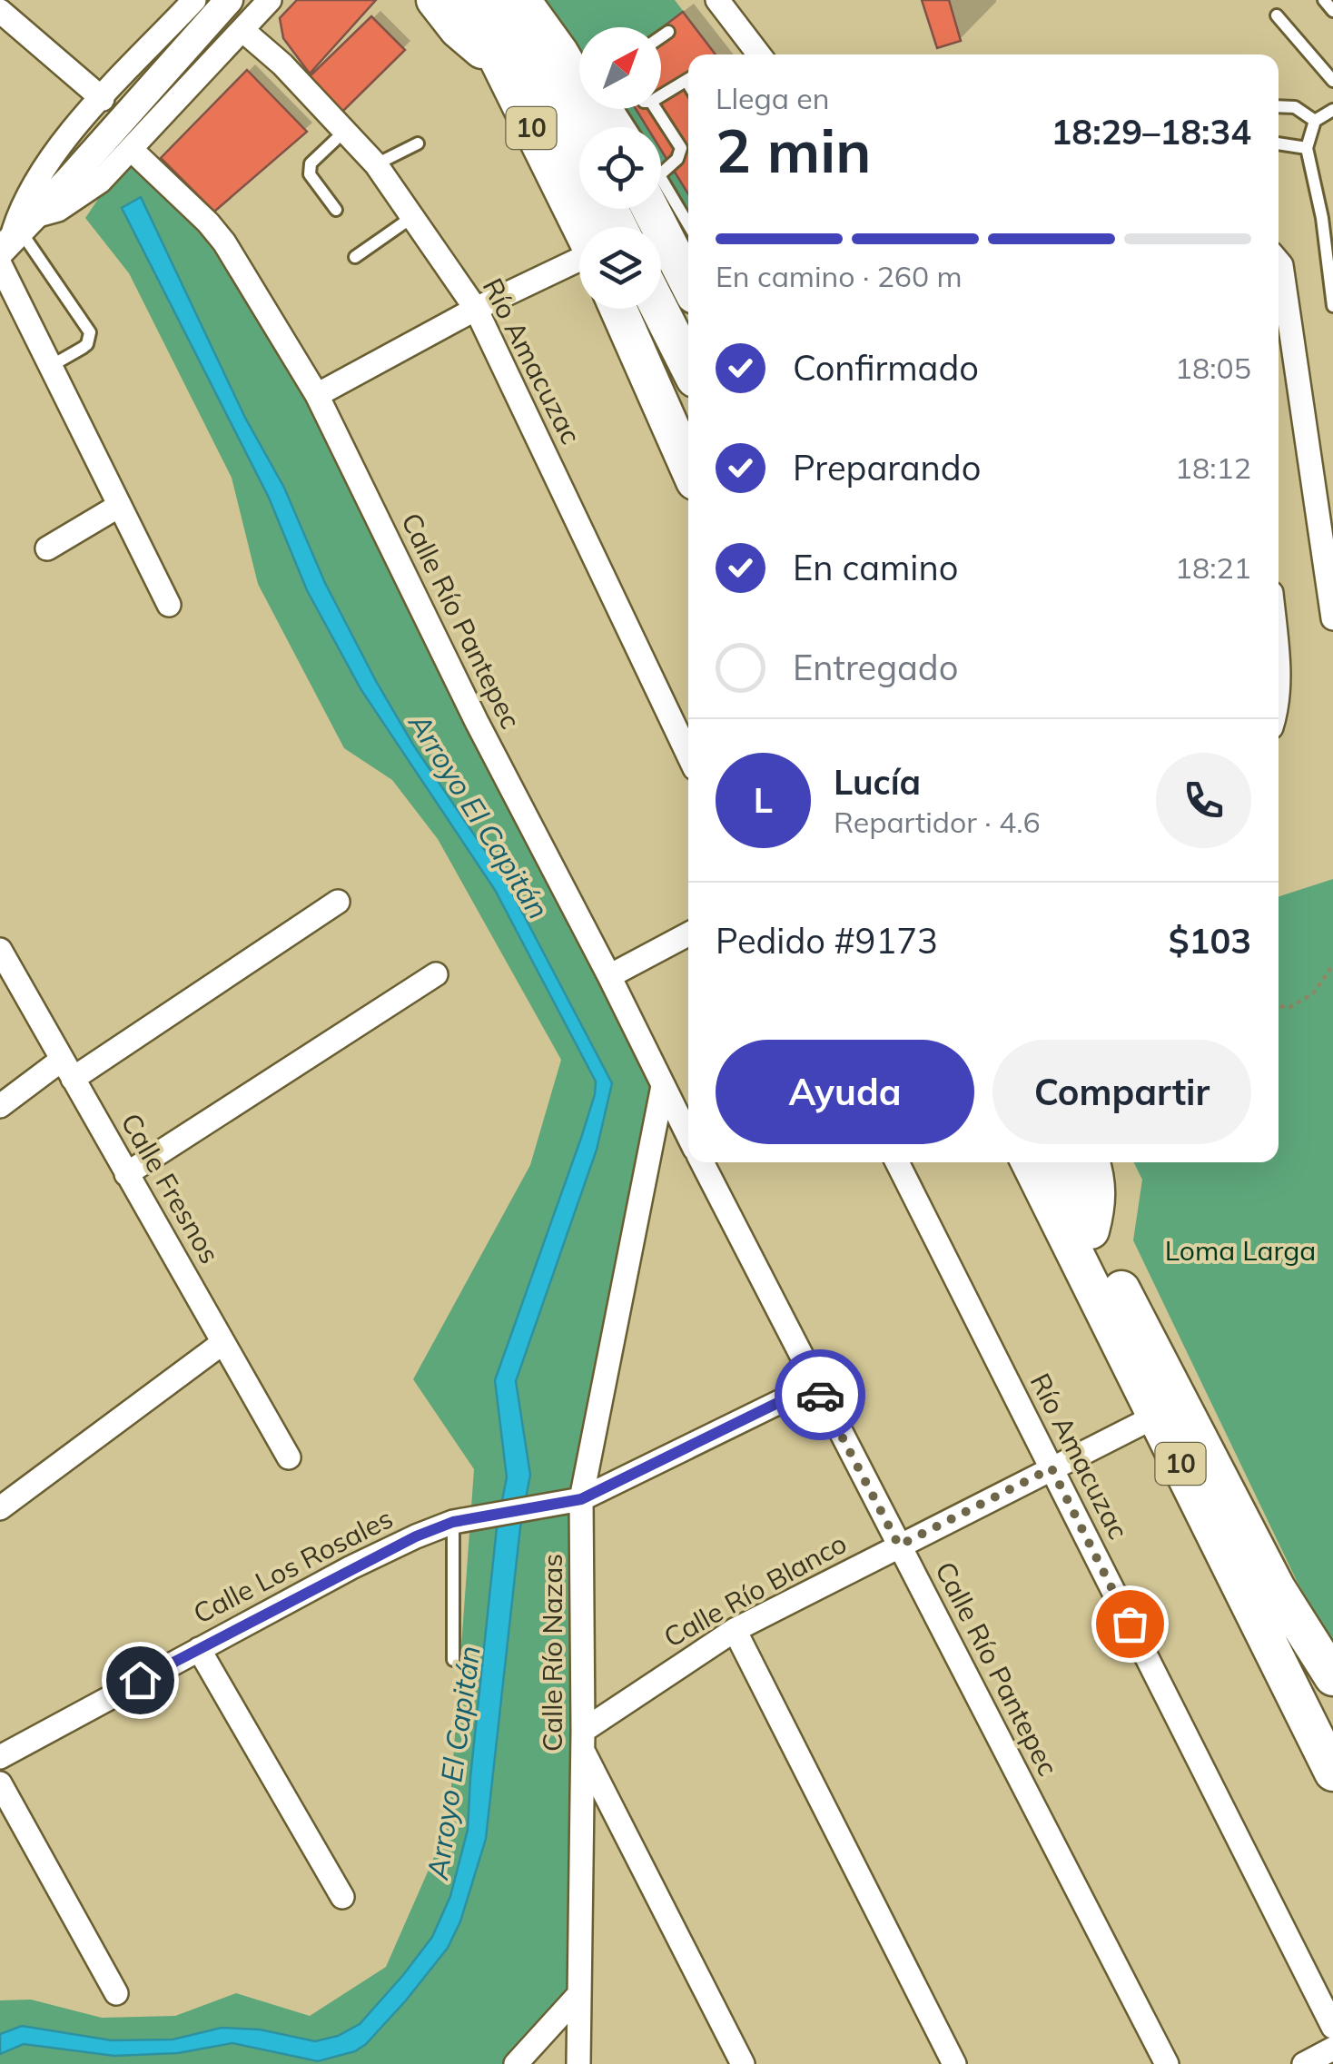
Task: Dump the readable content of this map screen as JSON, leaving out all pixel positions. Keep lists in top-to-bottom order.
{
  "streets": {
    "highway": ["10"],
    "street": [
      "Río Amacuzac",
      "Calle Río Pantepec",
      "Calle Fresnos",
      "Calle Los Rosales",
      "Calle Río Blanco",
      "Calle Río Nazas"
    ]
  },
  "crossings": [
    ["10", "Calle Río Blanco"],
    ["Río Amacuzac", "Calle Río Blanco"],
    ["Calle Río Pantepec", "Calle Los Rosales"],
    ["Calle Río Pantepec", "Calle Río Blanco"],
    ["Calle Río Pantepec", "Calle Río Nazas"],
    ["Calle Los Rosales", "Calle Río Nazas"],
    ["Calle Río Blanco", "Calle Río Nazas"]
  ],
  "water": ["Arroyo El Capitán"],
  "parks": ["Loma Larga"],
  "north": "top right",
  "page": {
    "heading": ["2 min", "Llega en", "18:29–18:34"],
    "panel": [
      "Lucía",
      "Repartidor · 4.6",
      "Pedido #9173",
      "$103"
    ],
    "bar": "En camino · 260 m",
    "list": [
      ["Confirmado", "18:05"],
      ["Preparando", "18:12"],
      ["En camino", "18:21"],
      "Entregado"
    ],
    "round": "L",
    "buttons": ["Ayuda", "Compartir"]
  }
}
